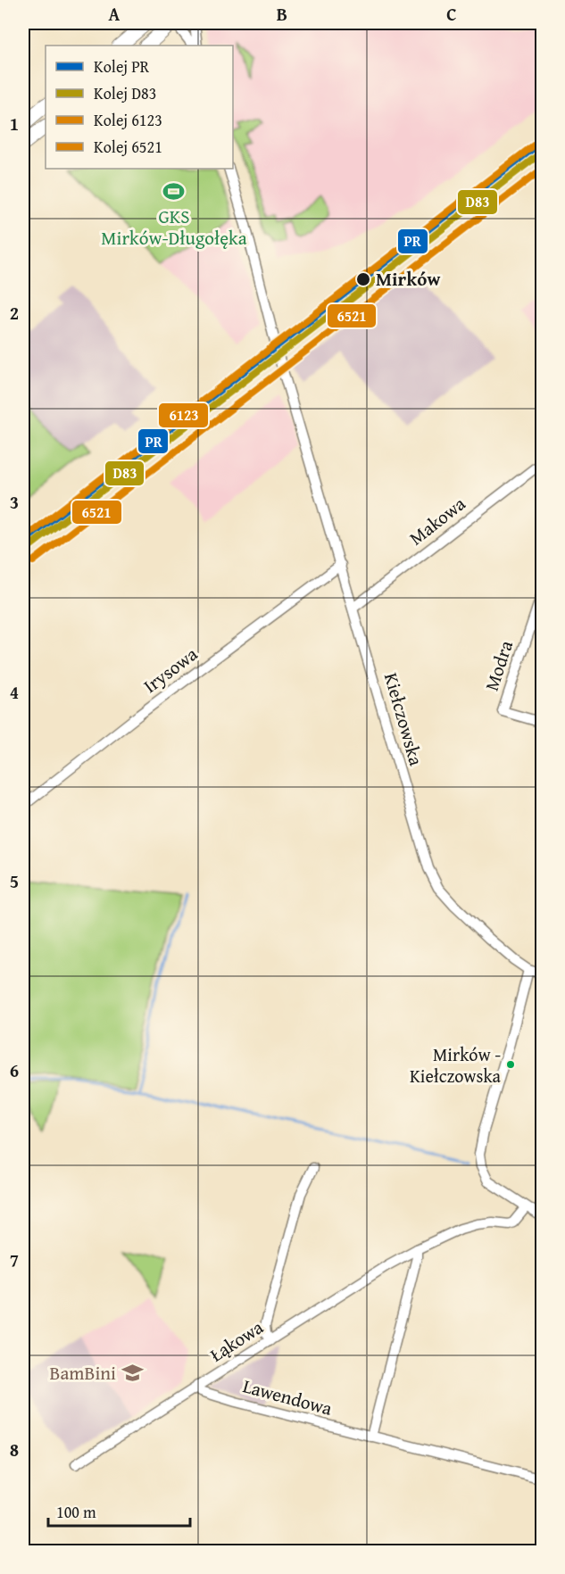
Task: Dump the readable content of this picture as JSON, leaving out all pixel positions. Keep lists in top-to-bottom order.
{
  "streets": {
    "street": [
      "Makowa",
      "Modra",
      "Irysowa",
      "Kiełczowska",
      "Łąkowa",
      "Lawendowa"
    ]
  },
  "crossings": [
    ["Makowa", "Kiełczowska"],
    ["Irysowa", "Kiełczowska"],
    ["Łąkowa", "Lawendowa"]
  ],
  "places": {
    "sports": ["GKS Mirków-Długołęka"],
    "other": ["Mirków", "Mirków - Kiełczowska"],
    "school or university": ["BamBini"]
  },
  "lines": [
    "rail line PR",
    "rail line 6123",
    "rail line D83",
    "rail line 6521"
  ],
  "legend": [
    "Kolej PR",
    "Kolej D83",
    "Kolej 6123",
    "Kolej 6521"
  ],
  "scale_bar": "100 m",
  "grid": {
    "columns": ["A", "B", "C"],
    "rows": [
      "1",
      "2",
      "3",
      "4",
      "5",
      "6",
      "7",
      "8"
    ]
  }
}
